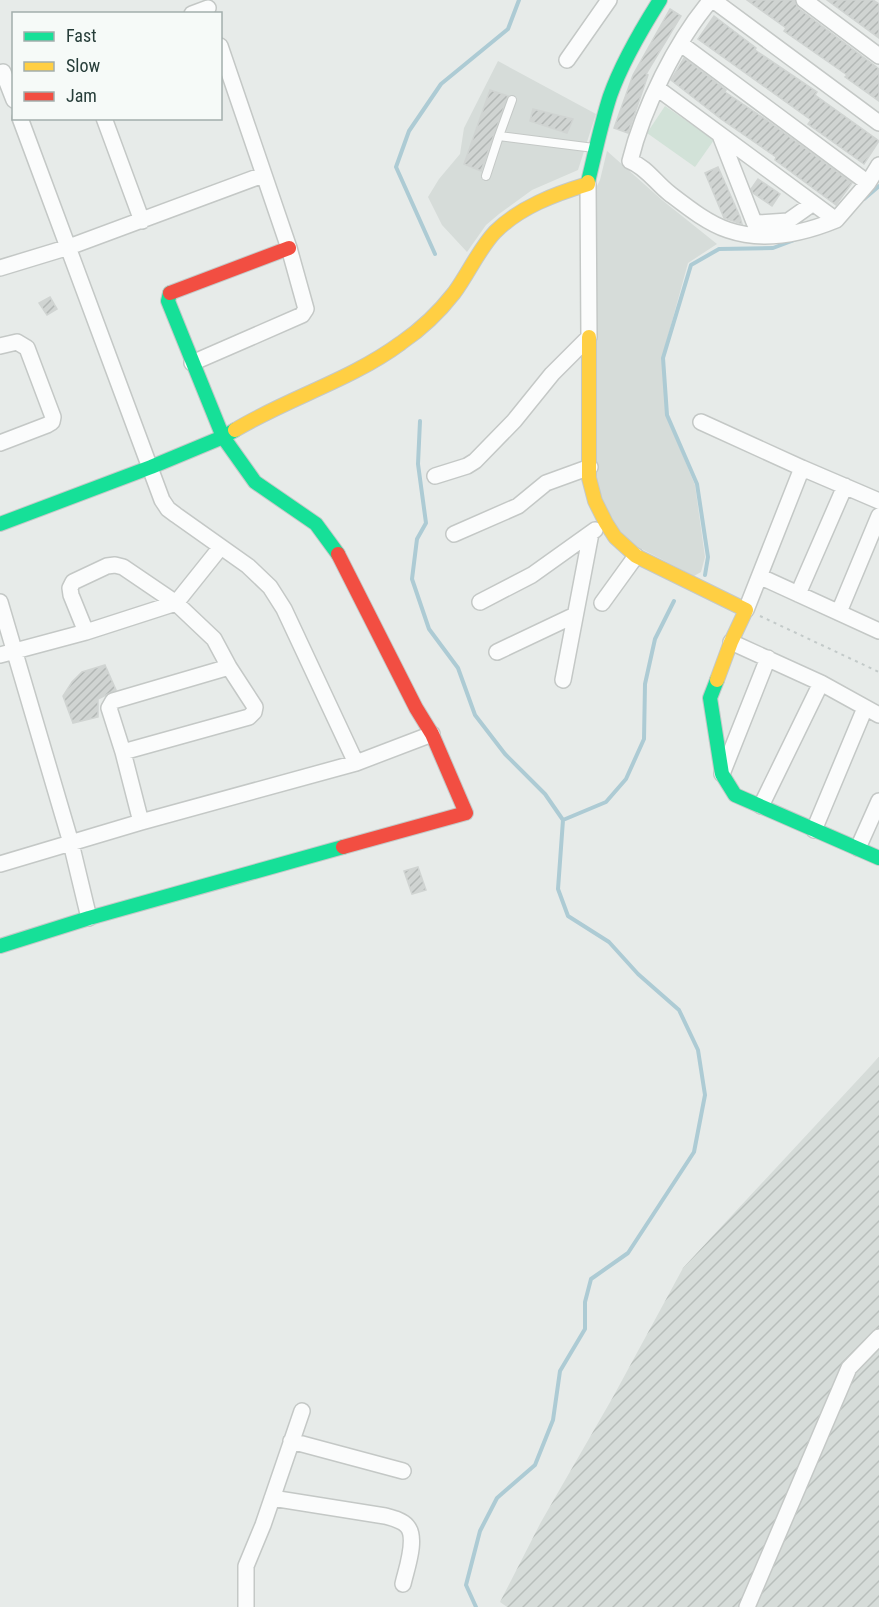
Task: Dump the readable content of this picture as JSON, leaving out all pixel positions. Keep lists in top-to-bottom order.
{
  "legend": ["Fast", "Slow", "Jam"]
}
